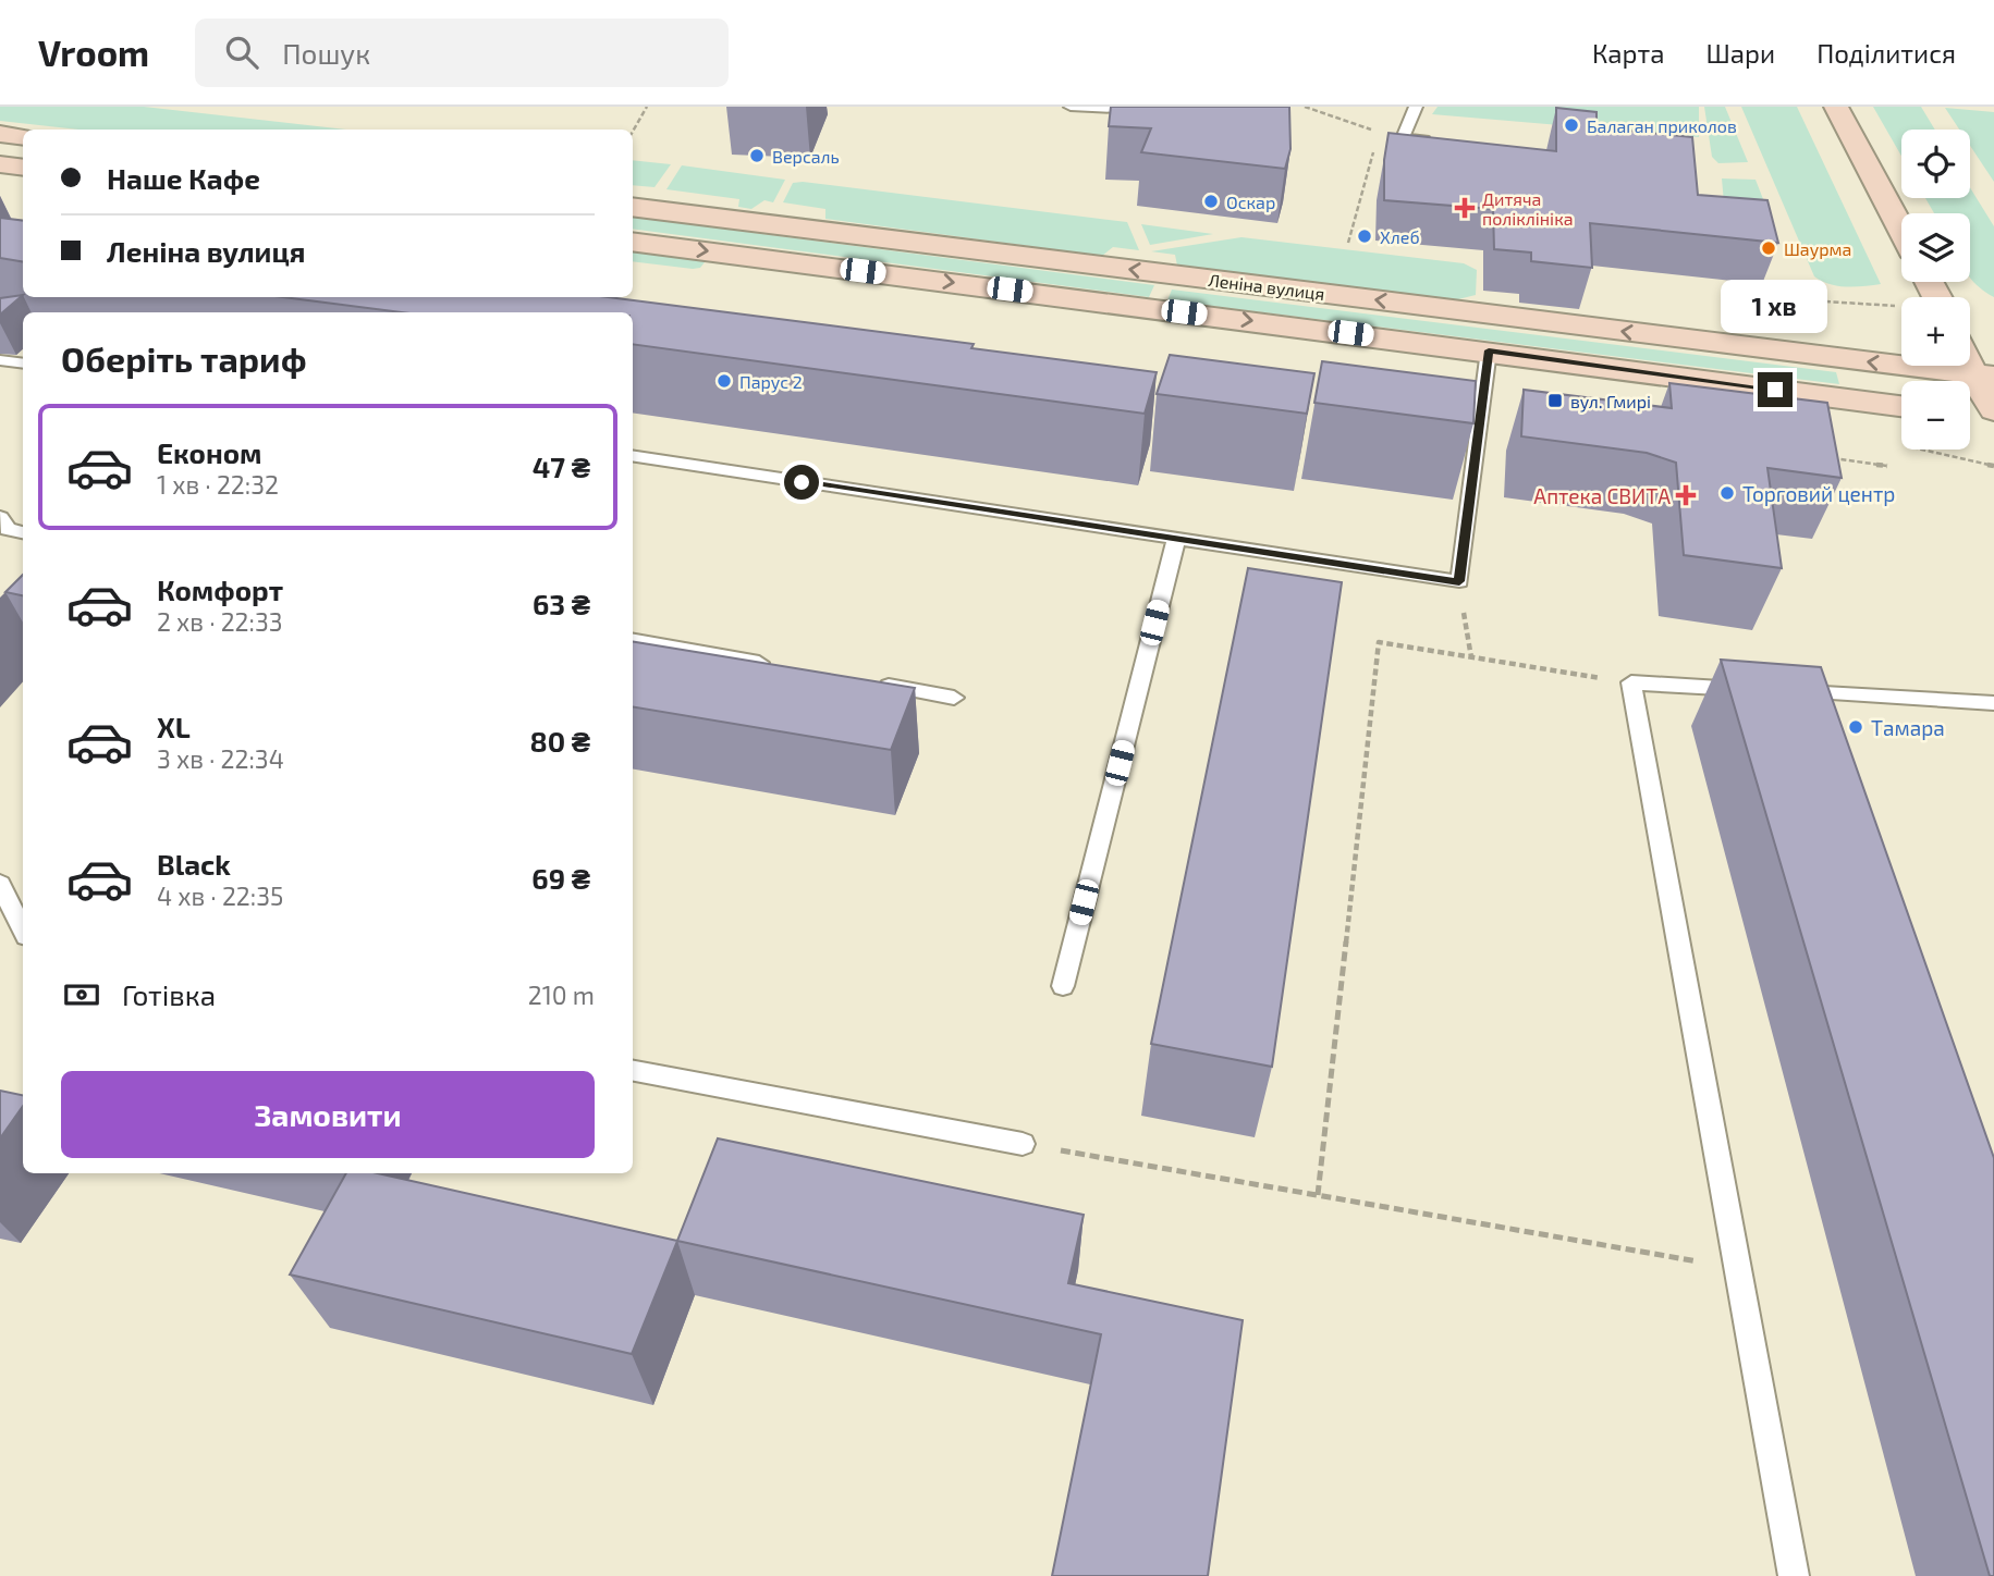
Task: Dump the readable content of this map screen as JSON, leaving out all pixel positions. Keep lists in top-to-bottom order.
{
  "streets": {
    "street": ["Леніна вулиця"]
  },
  "places": {
    "other": [
      "Балаган приколов",
      "Версаль",
      "Оскар",
      "Хлеб",
      "Шаурма",
      "Парус 2",
      "Торговий центр",
      "Тамара"
    ],
    "health": ["Дитяча поліклініка", "Аптека СВИТА"],
    "transit": ["вул. Гмирi"]
  },
  "page": {
    "header": "Vroom",
    "search": "Пошук",
    "nav": ["Карта", "Шари", "Поділитися"],
    "map_buttons": ["+", "−"],
    "banner": ["Наше Кафе", "Леніна вулиця"],
    "bubble": "1 хв",
    "heading": "Оберіть тариф",
    "list": [
      {
        "name": "Економ",
        "note": "1 хв · 22:32",
        "value": "47 ₴"
      },
      {
        "name": "Комфорт",
        "note": "2 хв · 22:33",
        "value": "63 ₴"
      },
      {
        "name": "XL",
        "note": "3 хв · 22:34",
        "value": "80 ₴"
      },
      {
        "name": "Black",
        "note": "4 хв · 22:35",
        "value": "69 ₴"
      }
    ],
    "pay": ["Готівка", "210 m"],
    "buttons": "Замовити"
  }
}
